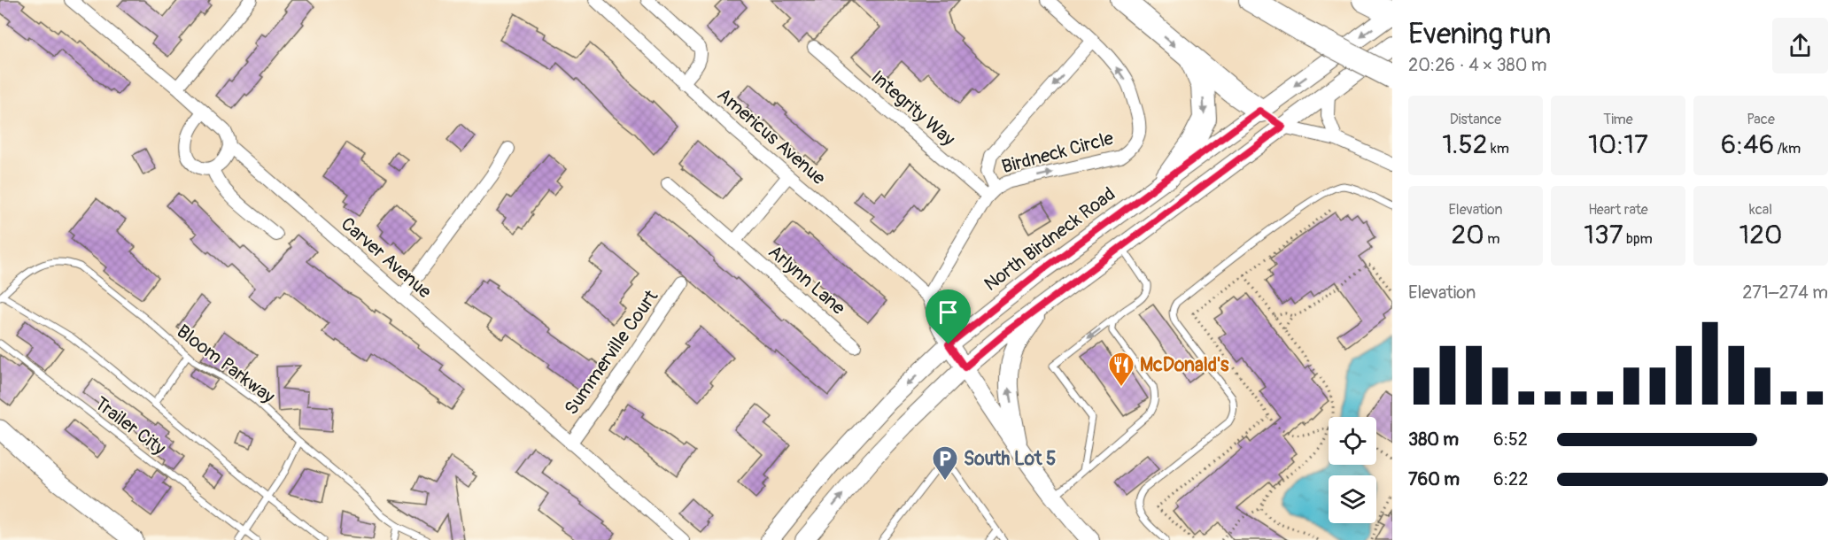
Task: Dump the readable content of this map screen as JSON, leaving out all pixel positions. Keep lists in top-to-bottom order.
{
  "streets": {
    "main road": ["North Birdneck Road"],
    "street": [
      "Integrity Way",
      "Americus Avenue",
      "Birdneck Circle",
      "Carver Avenue",
      "Arlynn Lane",
      "Summerville Court"
    ],
    "lane": ["Bloom Parkway", "Trailer City"]
  },
  "crossings": [
    ["Integrity Way", "Birdneck Circle"],
    ["Americus Avenue", "Birdneck Circle"],
    ["Carver Avenue", "Summerville Court"]
  ],
  "places": {
    "restaurant": ["McDonald's"],
    "parking": ["South Lot 5"]
  },
  "page": {
    "heading": ["Evening run", "20:26 · 4 × 380 m"],
    "stats": [
      ["Distance", "1.52 km"],
      ["Time", "10:17"],
      ["Pace", "6:46 /km"],
      ["Elevation", "20 m"],
      ["Heart rate", "137 bpm"],
      ["kcal", "120"]
    ],
    "chart": ["Elevation", "271–274 m"],
    "list": [
      {
        "name": "380 m",
        "note": "6:52"
      },
      {
        "name": "760 m",
        "note": "6:22"
      }
    ]
  }
}
